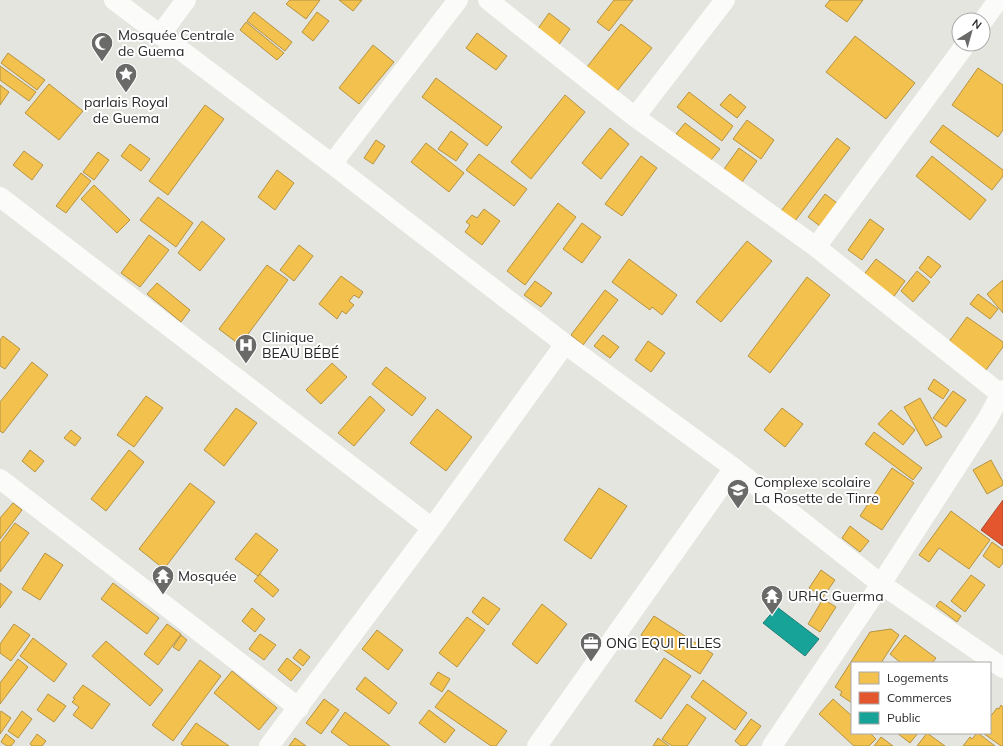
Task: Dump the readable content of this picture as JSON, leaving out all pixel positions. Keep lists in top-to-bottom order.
{
  "places": {
    "mosque": ["Mosquée Centrale de Guema"],
    "place": ["parlais Royal de Guema"],
    "hospital": ["Clinique BEAU BÉBÉ"],
    "school or university": ["Complexe scolaire La Rosette de Tinre"],
    "temple": ["Mosquée", "URHC Guerma"],
    "office": ["ONG EQUI FILLES"]
  },
  "legend": ["Logements", "Commerces", "Public"],
  "north": "top right"
}
